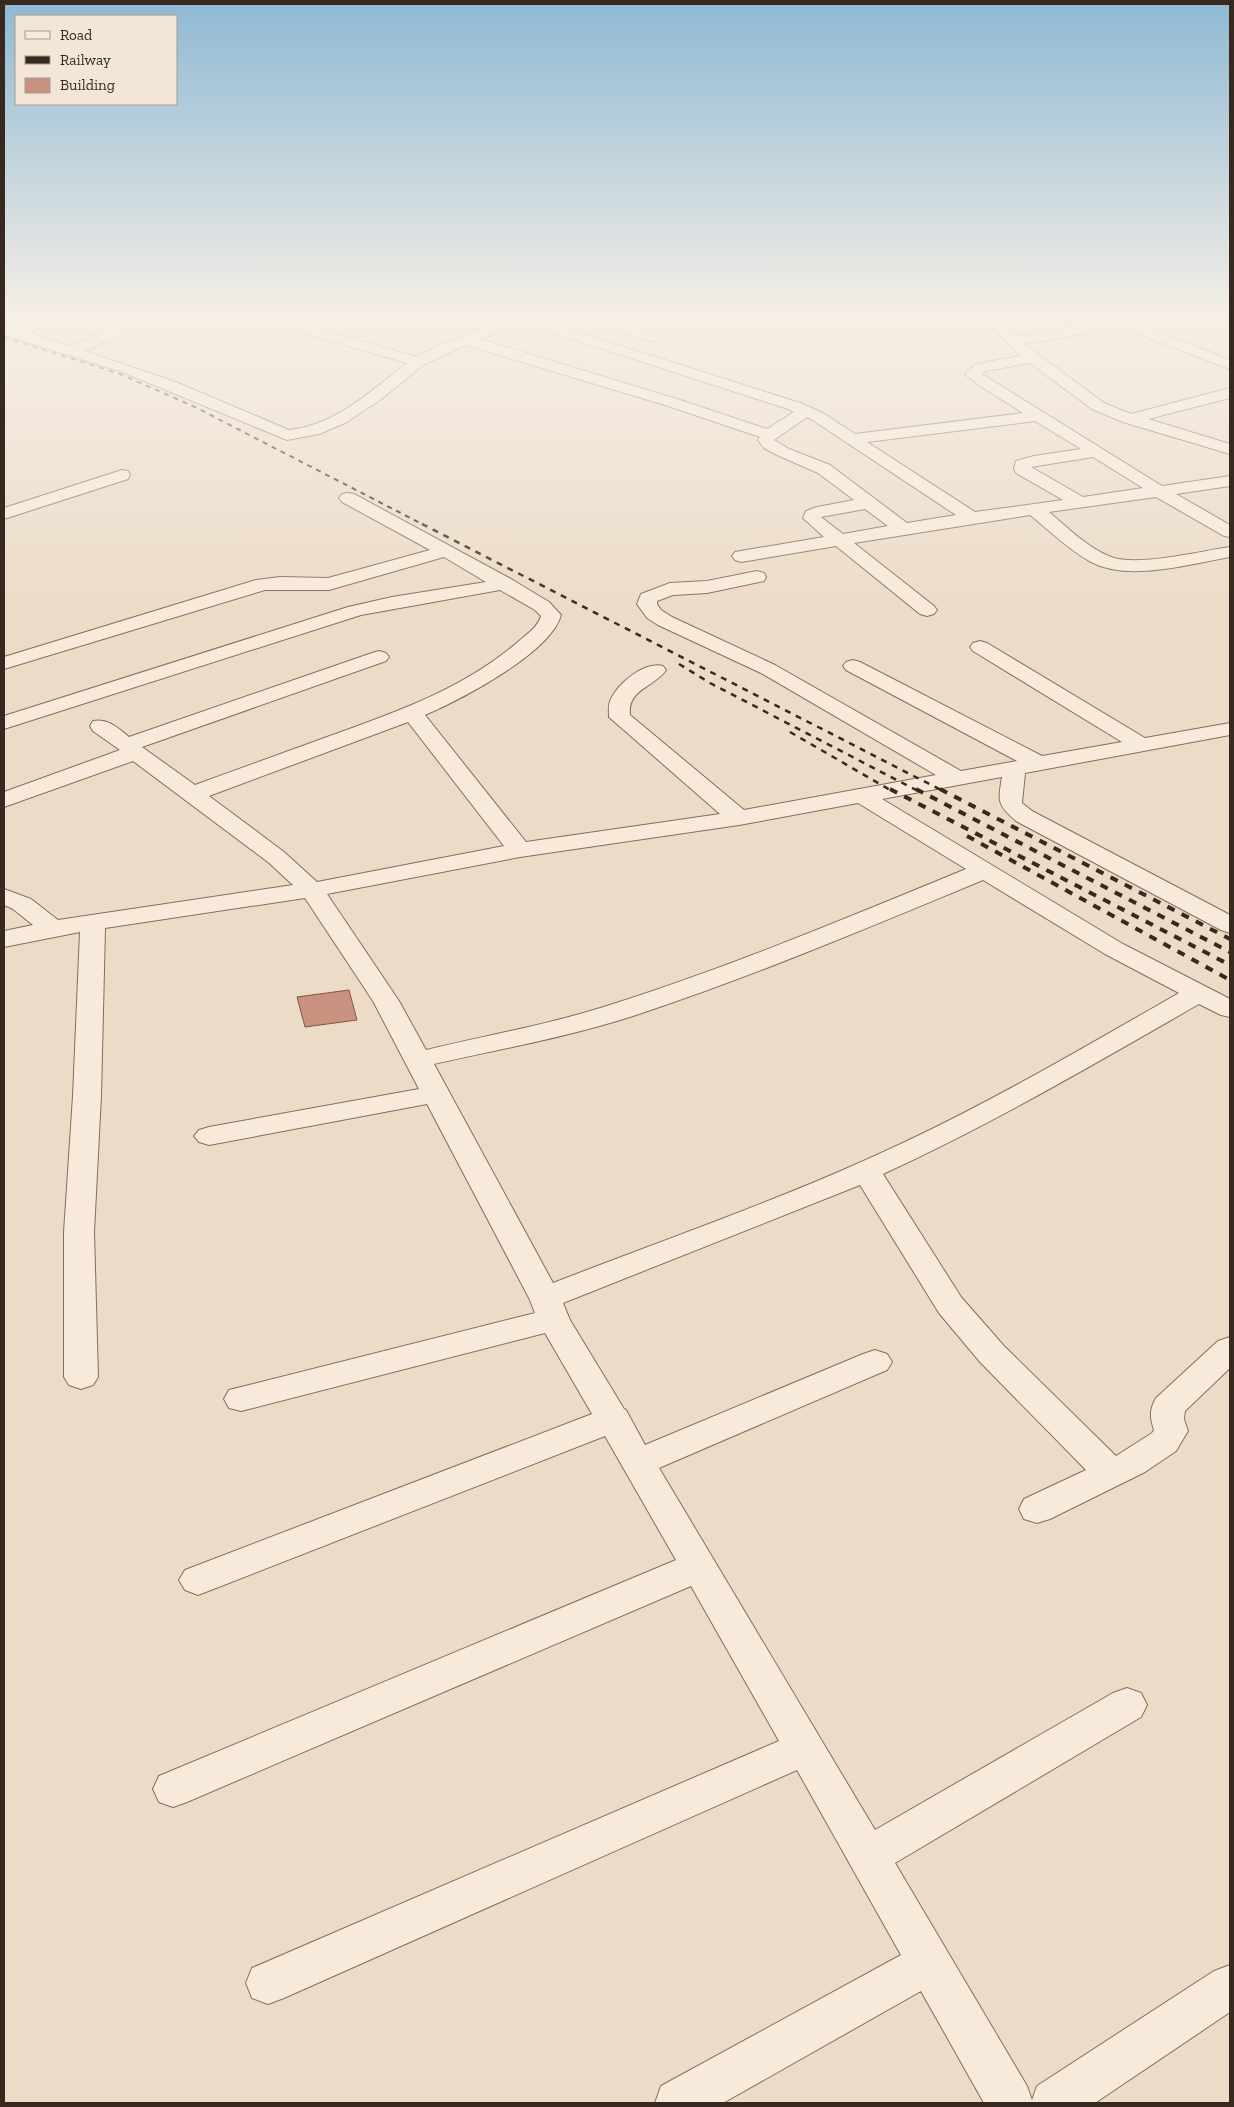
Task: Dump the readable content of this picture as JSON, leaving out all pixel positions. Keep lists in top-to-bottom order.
{
  "legend": ["Road", "Railway", "Building"]
}
